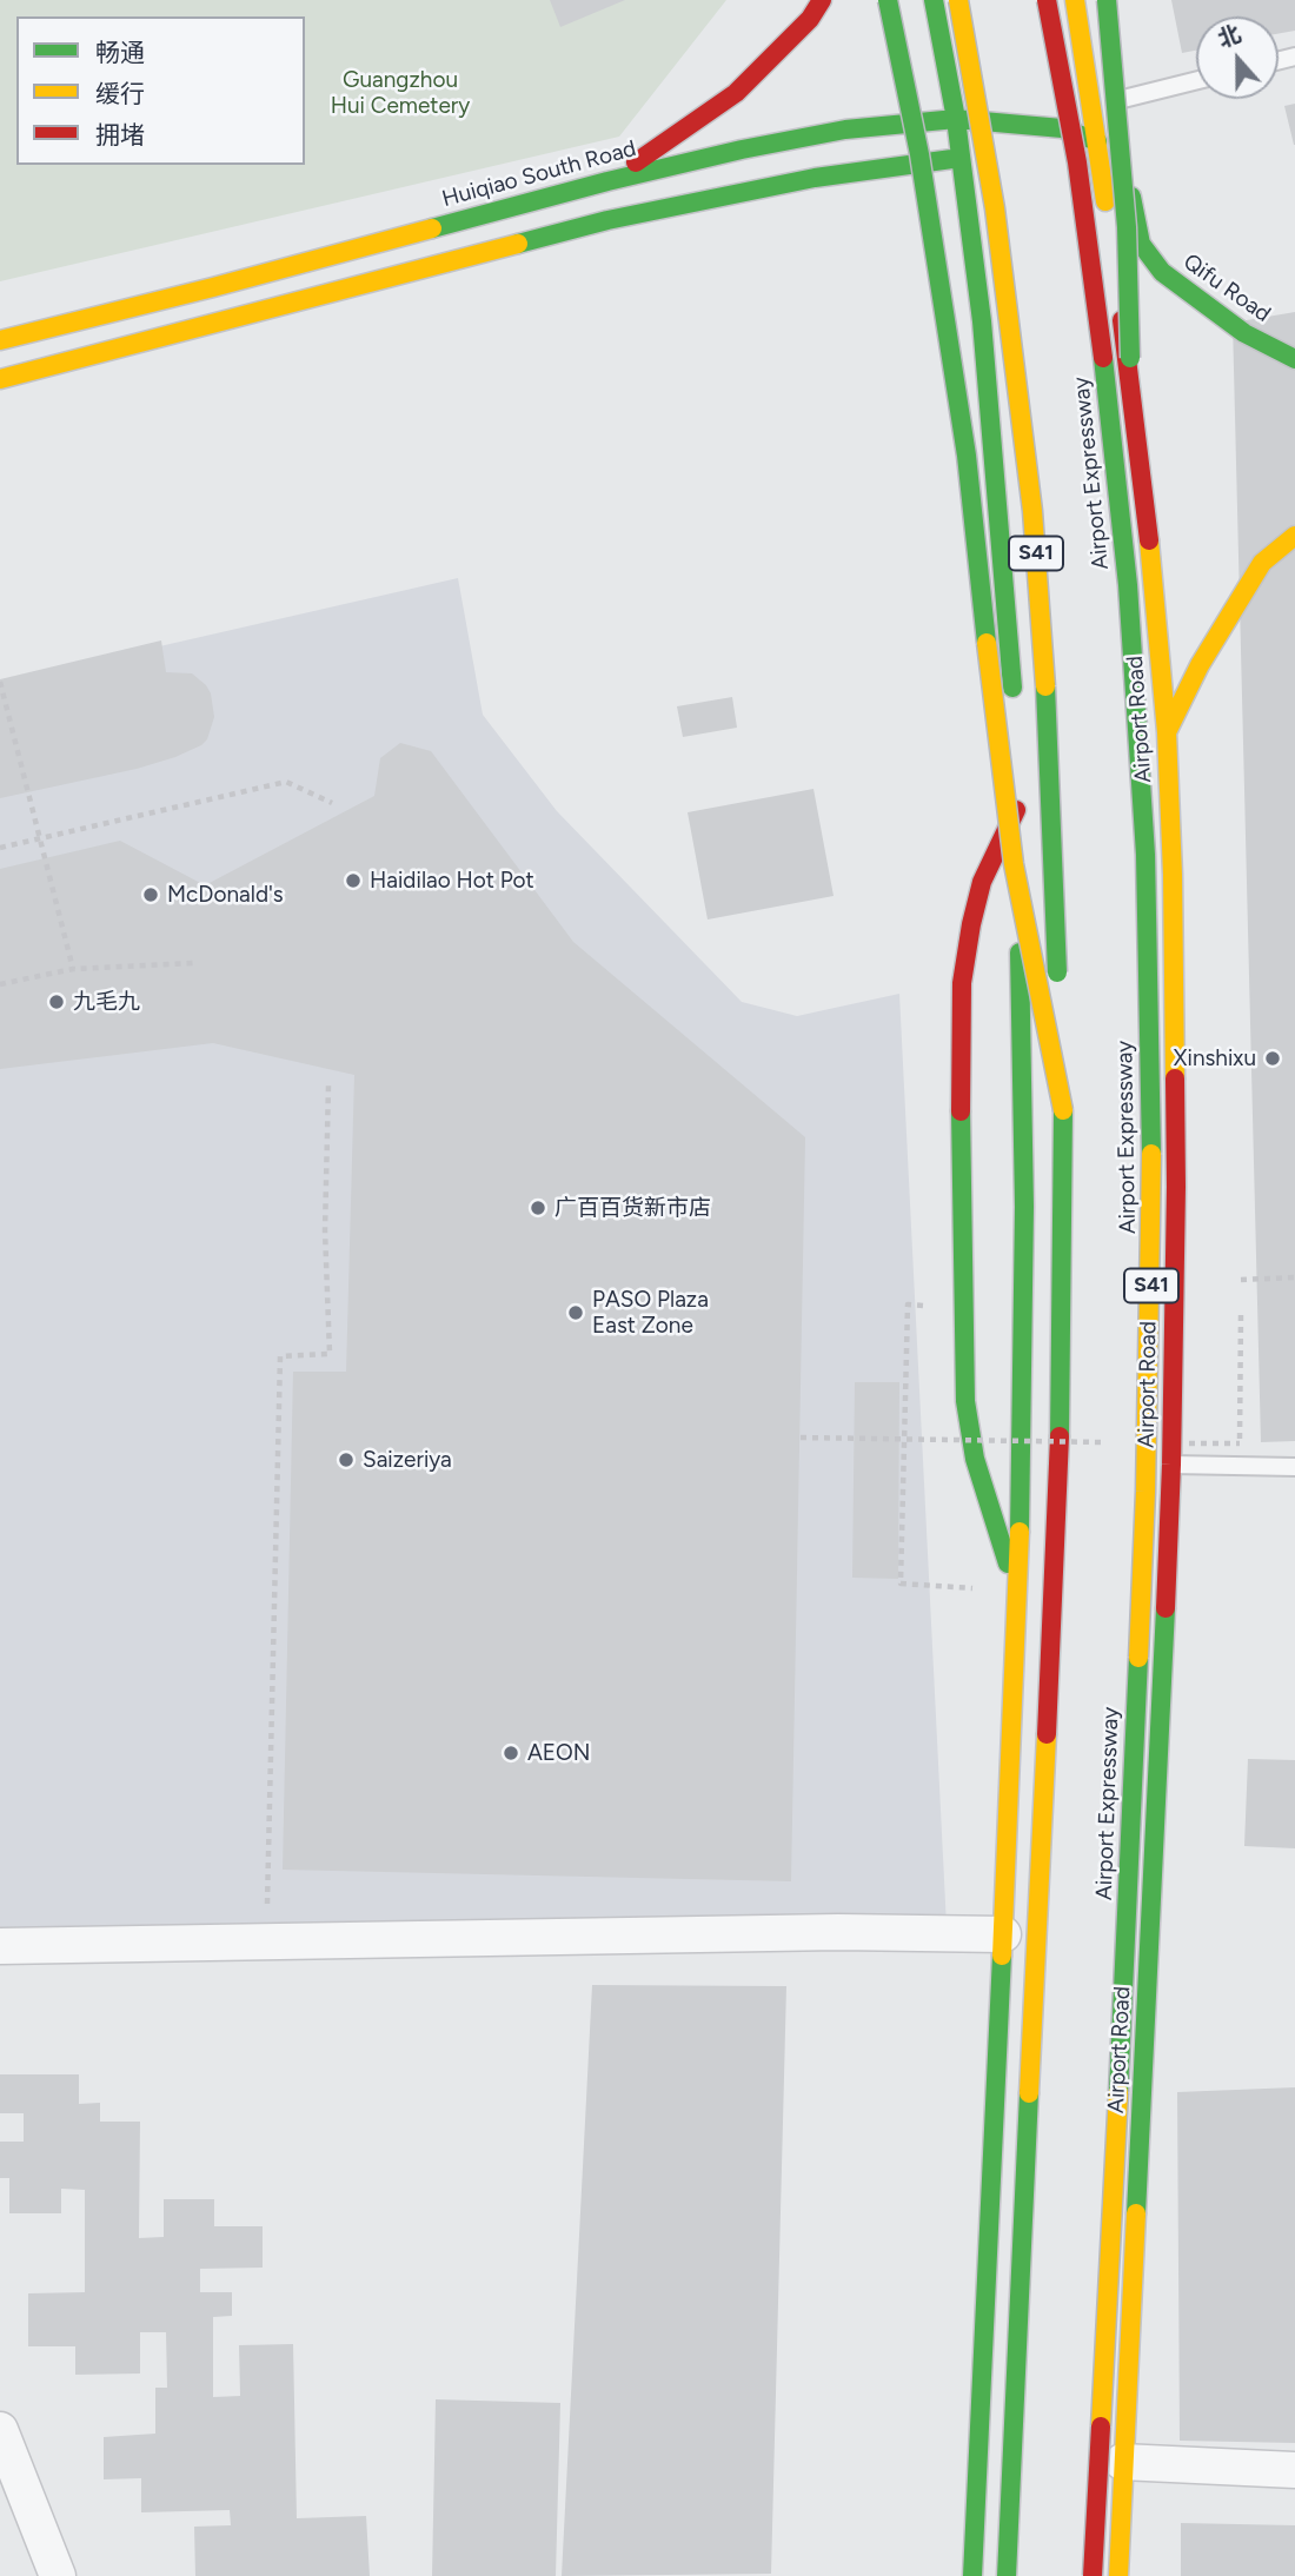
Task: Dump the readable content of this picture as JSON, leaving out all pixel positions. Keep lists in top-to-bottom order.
{
  "streets": {
    "main road": [
      "Huiqiao South Road",
      "Qifu Road",
      "Airport Expressway",
      "S41",
      "Airport Road"
    ]
  },
  "crossings": [
    ["Huiqiao South Road", "Airport Road"]
  ],
  "parks": ["Guangzhou Hui Cemetery"],
  "places": [
    "Haidilao Hot Pot",
    "McDonald's",
    "九毛九",
    "Xinshixu",
    "广百百货新市店",
    "PASO Plaza East Zone",
    "Saizeriya",
    "AEON"
  ],
  "legend": ["畅通", "缓行", "拥堵"],
  "north": "top"
}
